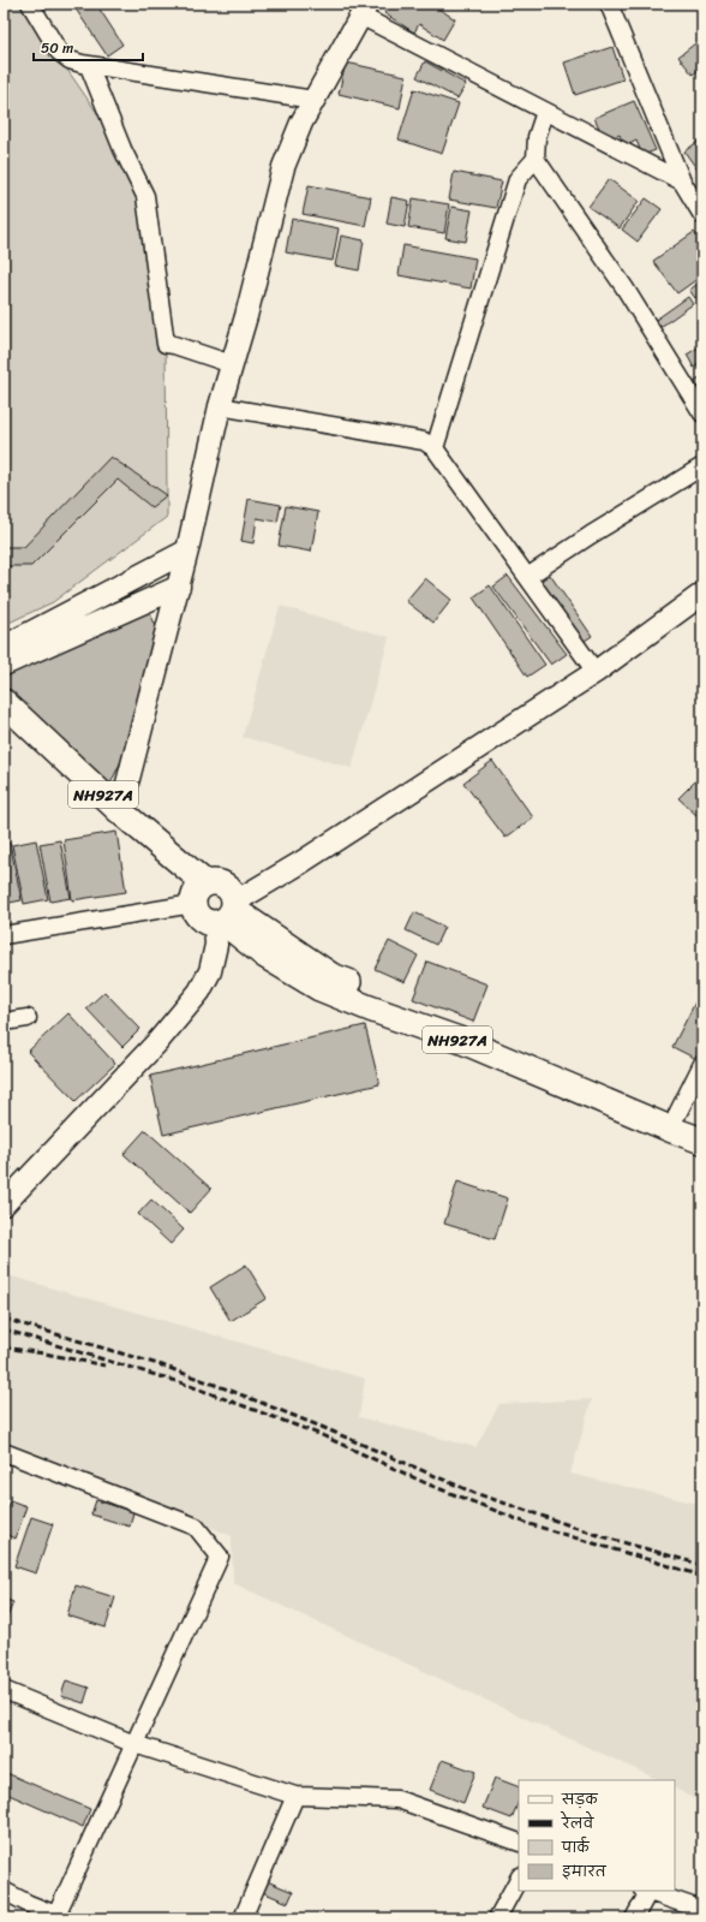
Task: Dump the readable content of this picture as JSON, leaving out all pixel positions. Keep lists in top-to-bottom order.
{
  "streets": {
    "highway": ["NH927A"]
  },
  "legend": [
    "सड़क",
    "रेलवे",
    "पार्क",
    "इमारत"
  ],
  "scale_bar": "50 m"
}
